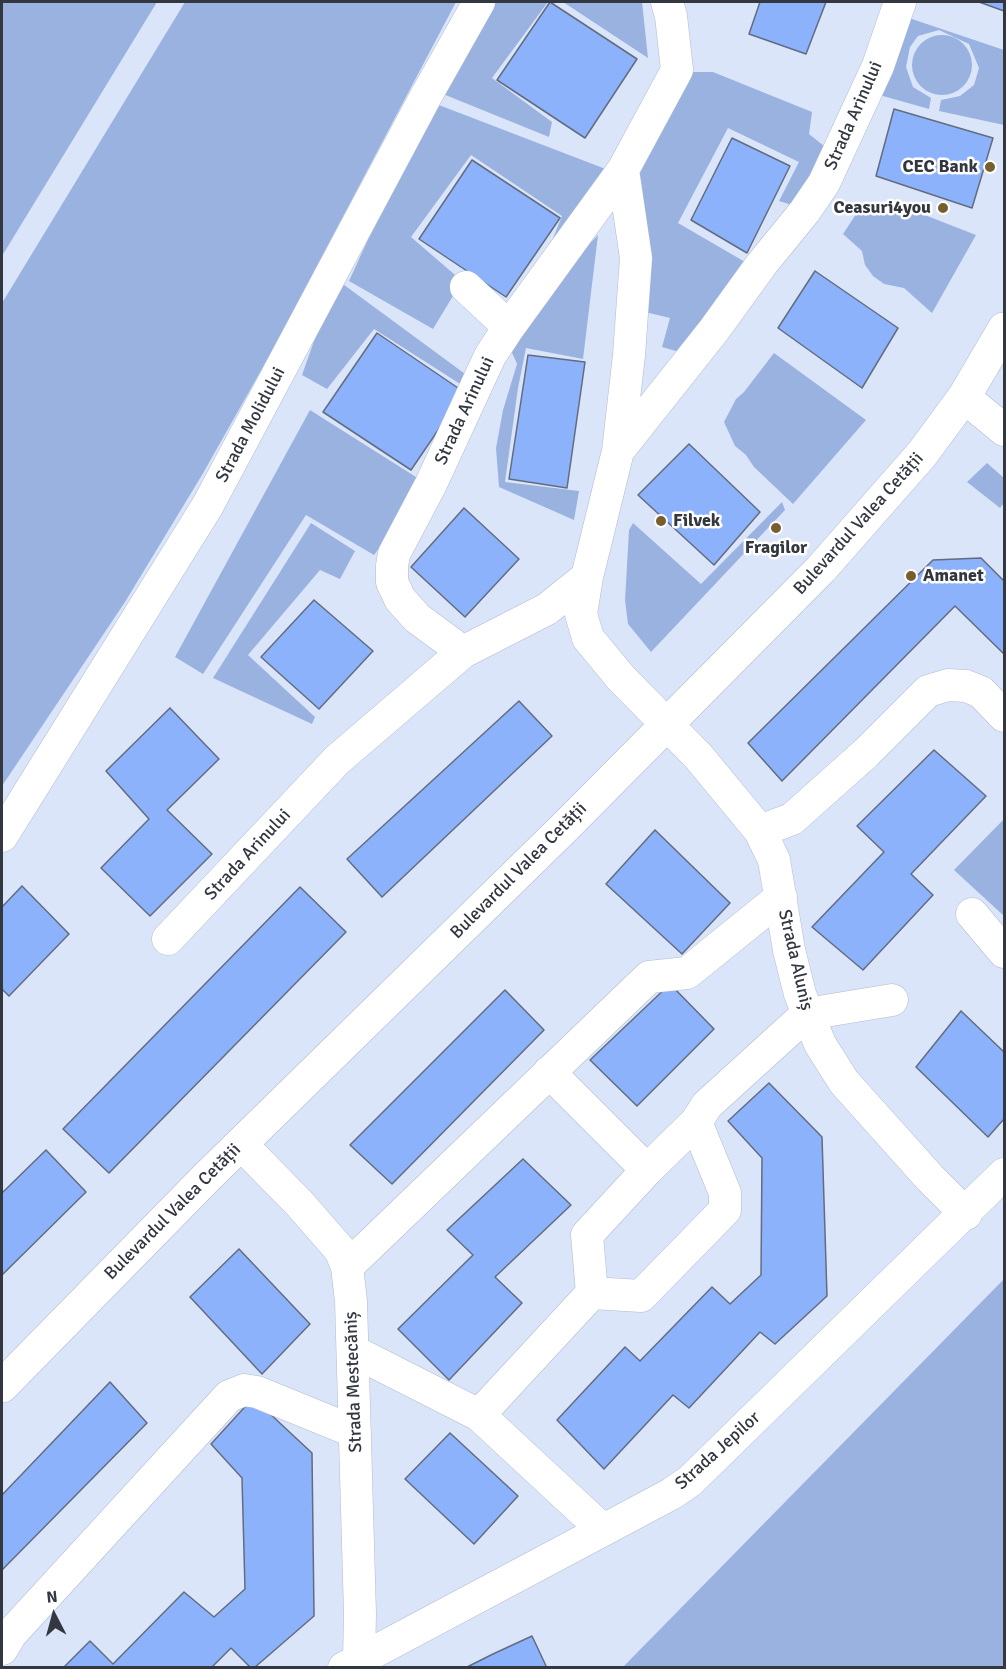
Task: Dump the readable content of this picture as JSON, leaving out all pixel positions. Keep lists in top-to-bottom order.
{
  "streets": {
    "main road": ["Bulevardul Valea Cetății"],
    "street": [
      "Strada Arinului",
      "Strada Molidului",
      "Strada Aluniș",
      "Strada Mestecăniș",
      "Strada Jepilor"
    ]
  },
  "crossings": [
    ["Strada Arinului", "Bulevardul Valea Cetății"],
    ["Strada Arinului", "Strada Aluniș"],
    ["Bulevardul Valea Cetății", "Strada Aluniș"],
    ["Bulevardul Valea Cetății", "Strada Mestecăniș"],
    ["Strada Aluniș", "Strada Jepilor"],
    ["Strada Mestecăniș", "Strada Jepilor"]
  ],
  "places": [
    "CEC Bank",
    "Ceasuri4you",
    "Filvek",
    "Fragilor",
    "Amanet"
  ],
  "north": "top"
}
